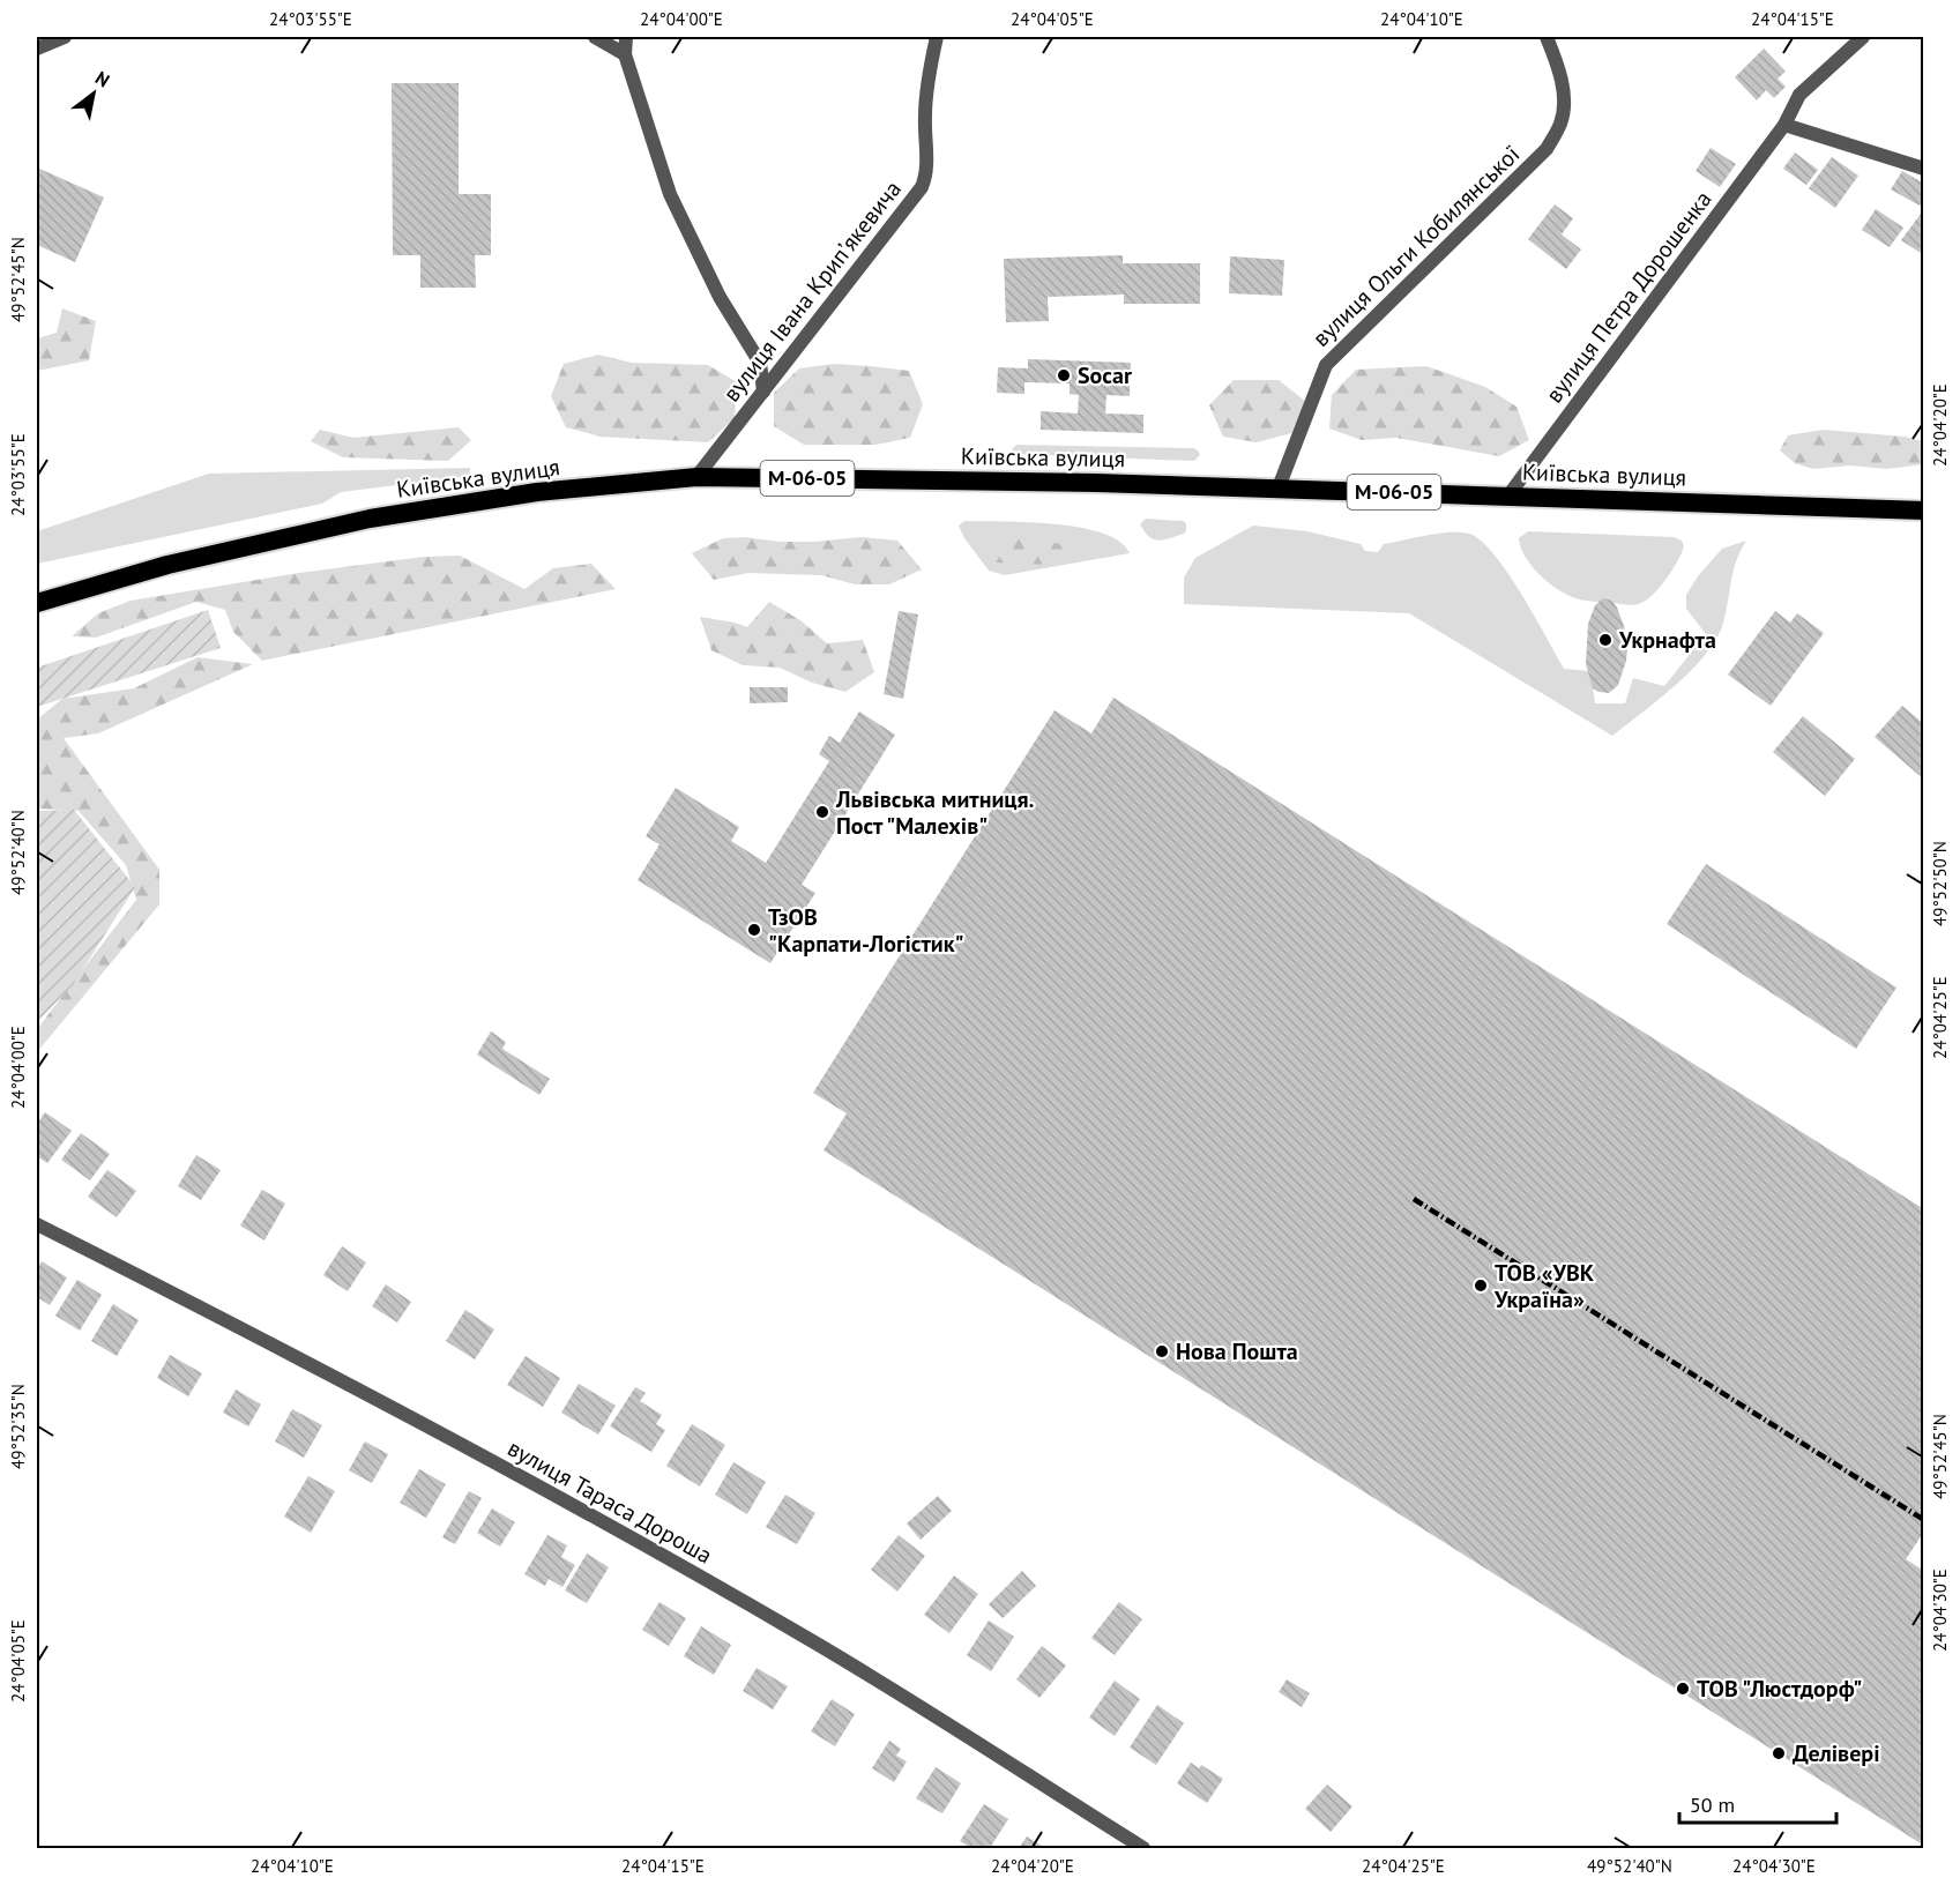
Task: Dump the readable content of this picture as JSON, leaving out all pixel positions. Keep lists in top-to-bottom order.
{
  "streets": {
    "highway": ["Київська вулиця", "М-06-05"],
    "street": [
      "вулиця Ольги Кобилянської",
      "вулиця Івана Крипʼякевича",
      "вулиця Петра Дорошенка",
      "вулиця Тараса Дороша"
    ]
  },
  "crossings": [
    ["вулиця Ольги Кобилянської", "Київська вулиця"],
    ["вулиця Івана Крипʼякевича", "Київська вулиця"],
    ["вулиця Петра Дорошенка", "Київська вулиця"]
  ],
  "places": [
    "Socar",
    "Укрнафта",
    "Львівська митниця. Пост \"Малехів\"",
    "ТзОВ \"Карпати-Логістик\"",
    "ТОВ «УВК Україна»",
    "Нова Пошта",
    "ТОВ \"Люстдорф\"",
    "Делівері"
  ],
  "scale_bar": "50 m",
  "north": "top right",
  "coordinates": [
    "24°03'55\"E",
    "24°04'00\"E",
    "24°04'05\"E",
    "24°04'10\"E",
    "24°04'15\"E",
    "49°52'45\"N",
    "24°04'20\"E",
    "49°52'40\"N",
    "49°52'50\"N",
    "24°04'25\"E",
    "49°52'35\"N",
    "24°04'30\"E"
  ]
}
